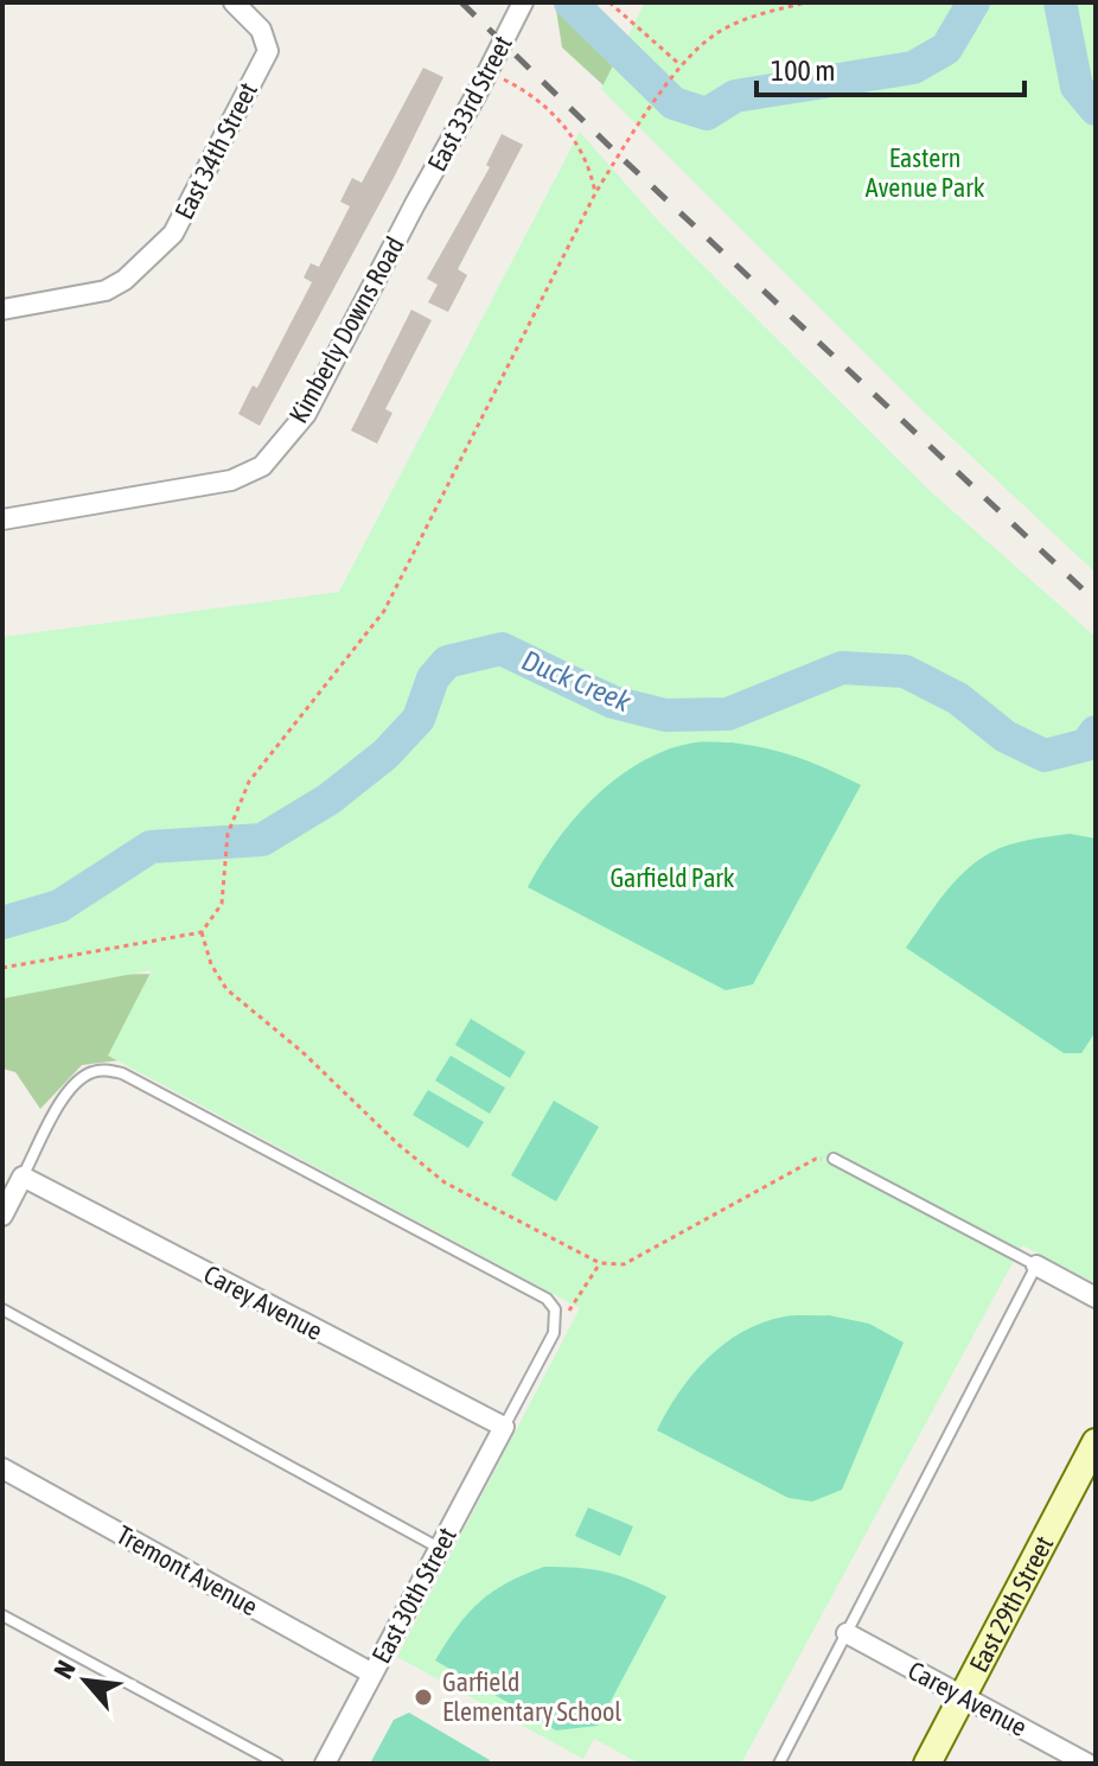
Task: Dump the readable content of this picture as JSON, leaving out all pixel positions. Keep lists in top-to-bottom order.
{
  "streets": {
    "street": [
      "East 33rd Street",
      "East 34th Street",
      "Kimberly Downs Road",
      "Carey Avenue",
      "Tremont Avenue",
      "East 30th Street",
      "East 29th Street"
    ]
  },
  "crossings": [
    ["East 33rd Street", "Kimberly Downs Road"],
    ["Carey Avenue", "East 30th Street"],
    ["Carey Avenue", "East 29th Street"],
    ["Tremont Avenue", "East 30th Street"]
  ],
  "water": ["Duck Creek"],
  "parks": ["Eastern Avenue Park", "Garfield Park"],
  "places": ["Garfield Elementary School"],
  "scale_bar": "100 m",
  "north": "top left"
}
